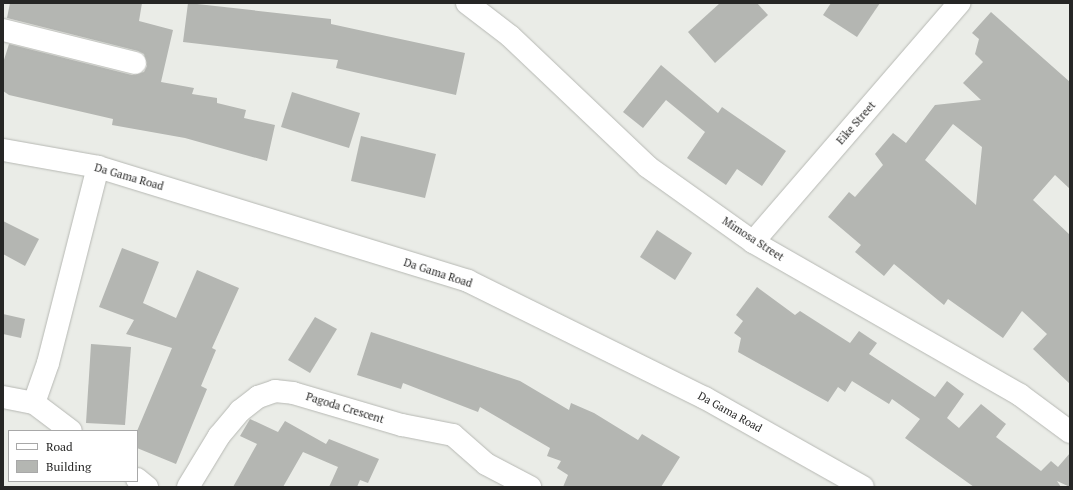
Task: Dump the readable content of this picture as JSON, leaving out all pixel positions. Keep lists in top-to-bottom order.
{
  "streets": {
    "street": [
      "Eike Street",
      "Da Gama Road",
      "Mimosa Street",
      "Pagoda Crescent"
    ]
  },
  "crossings": [
    ["Eike Street", "Mimosa Street"]
  ],
  "legend": ["Road", "Building"]
}
